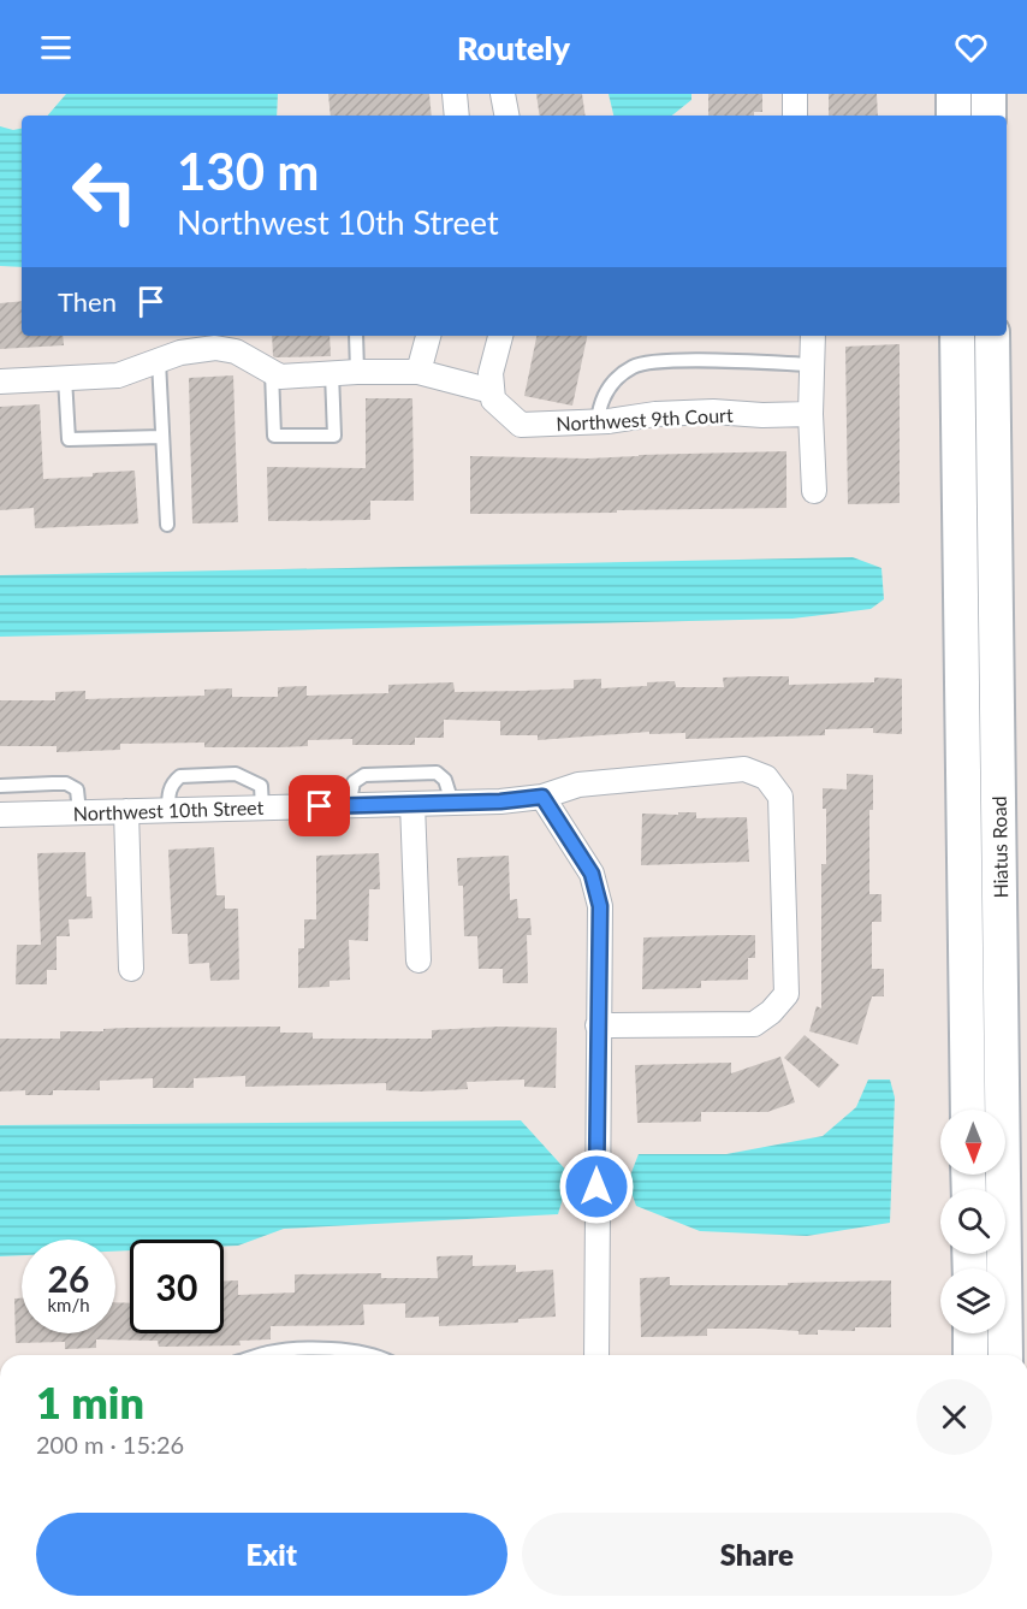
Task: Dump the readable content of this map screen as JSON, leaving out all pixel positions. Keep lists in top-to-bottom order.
{
  "streets": {
    "main road": ["Hiatus Road"],
    "street": ["Northwest 9th Court", "Northwest 10th Street"]
  },
  "north": "bottom",
  "page": {
    "header": "Routely",
    "turn": ["130 m", "Northwest 10th Street"],
    "then": "Then",
    "speed": "26 km/h",
    "limit": "30",
    "heading": ["1 min", "200 m · 15:26"],
    "buttons": ["Exit", "Share"]
  }
}
